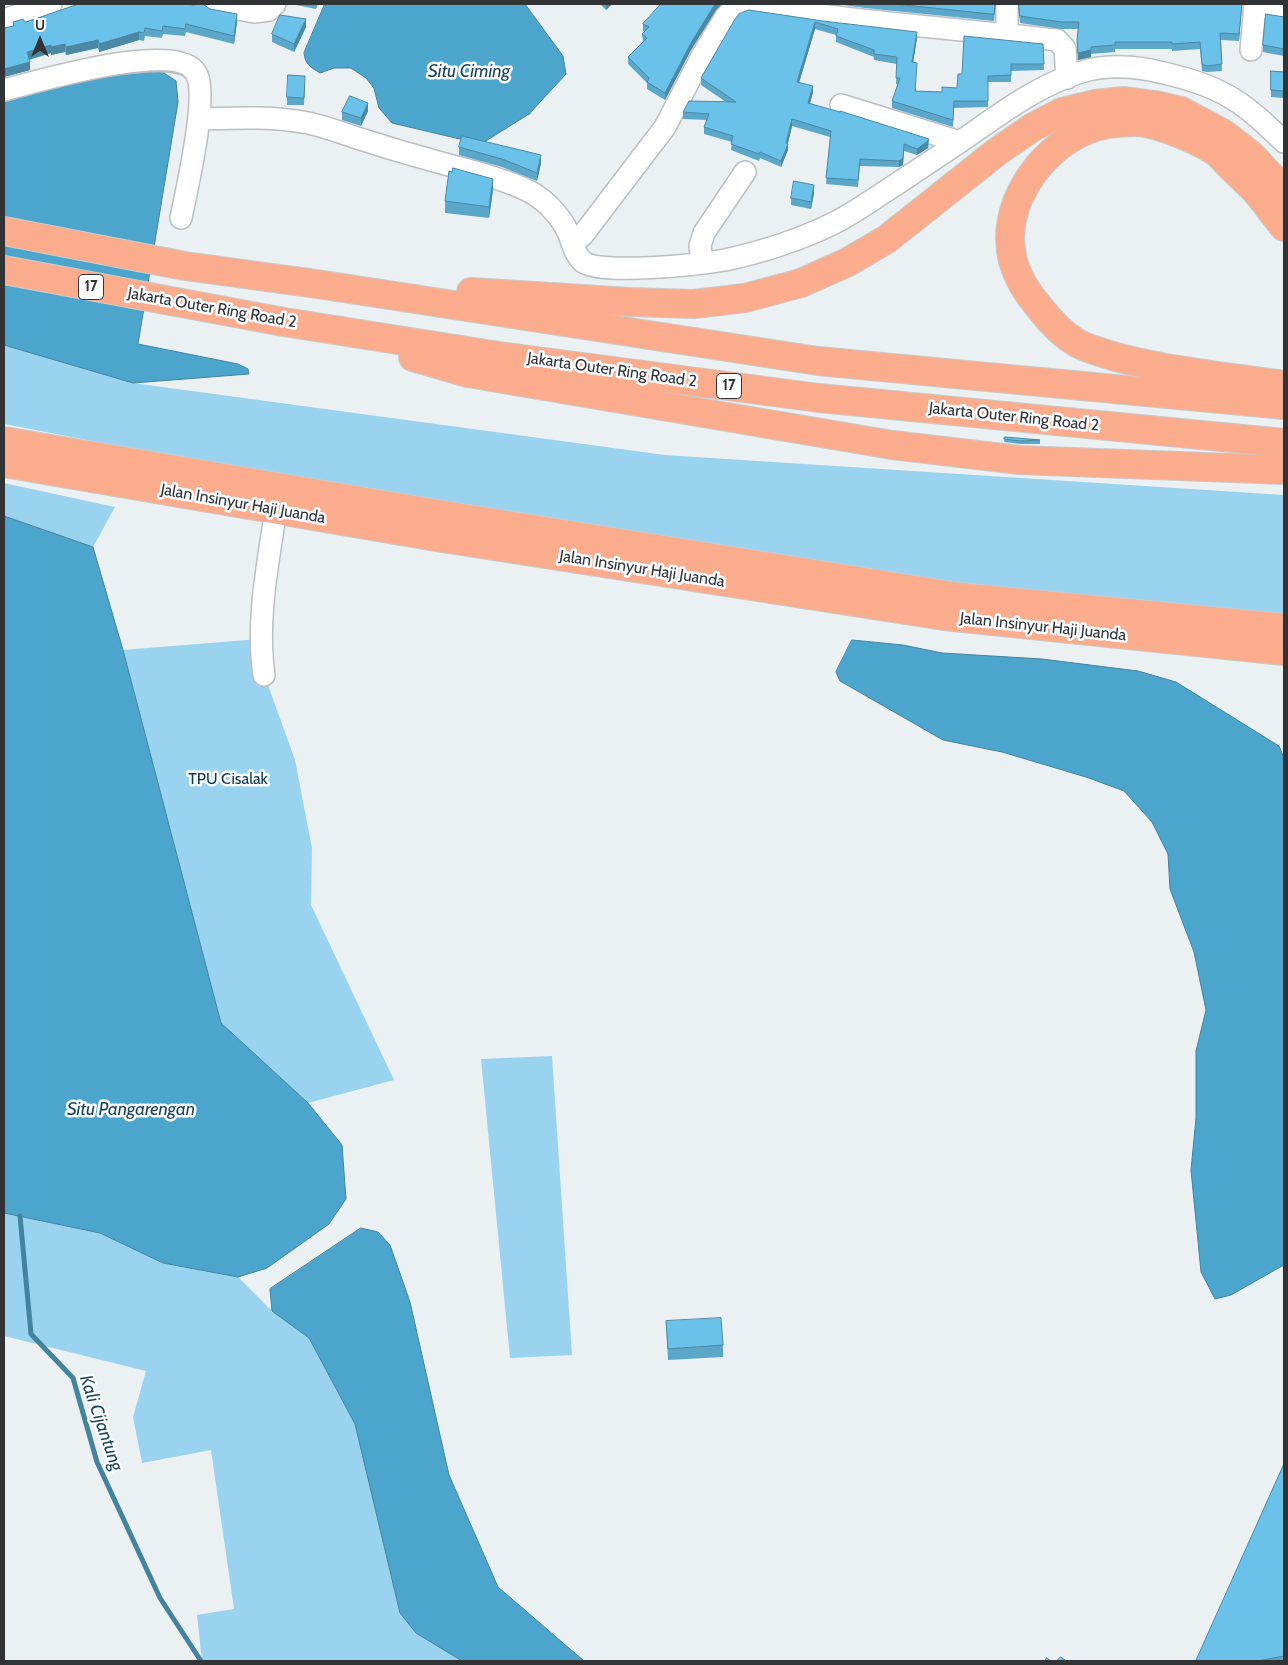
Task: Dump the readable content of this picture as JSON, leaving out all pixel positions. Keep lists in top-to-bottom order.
{
  "streets": {
    "highway": ["17", "Jakarta Outer Ring Road 2", "Jalan Insinyur Haji Juanda"]
  },
  "water": ["Situ Ciming", "Situ Pangarengan", "Kali Cijantung"],
  "parks": ["TPU Cisalak"],
  "north": "top"
}
